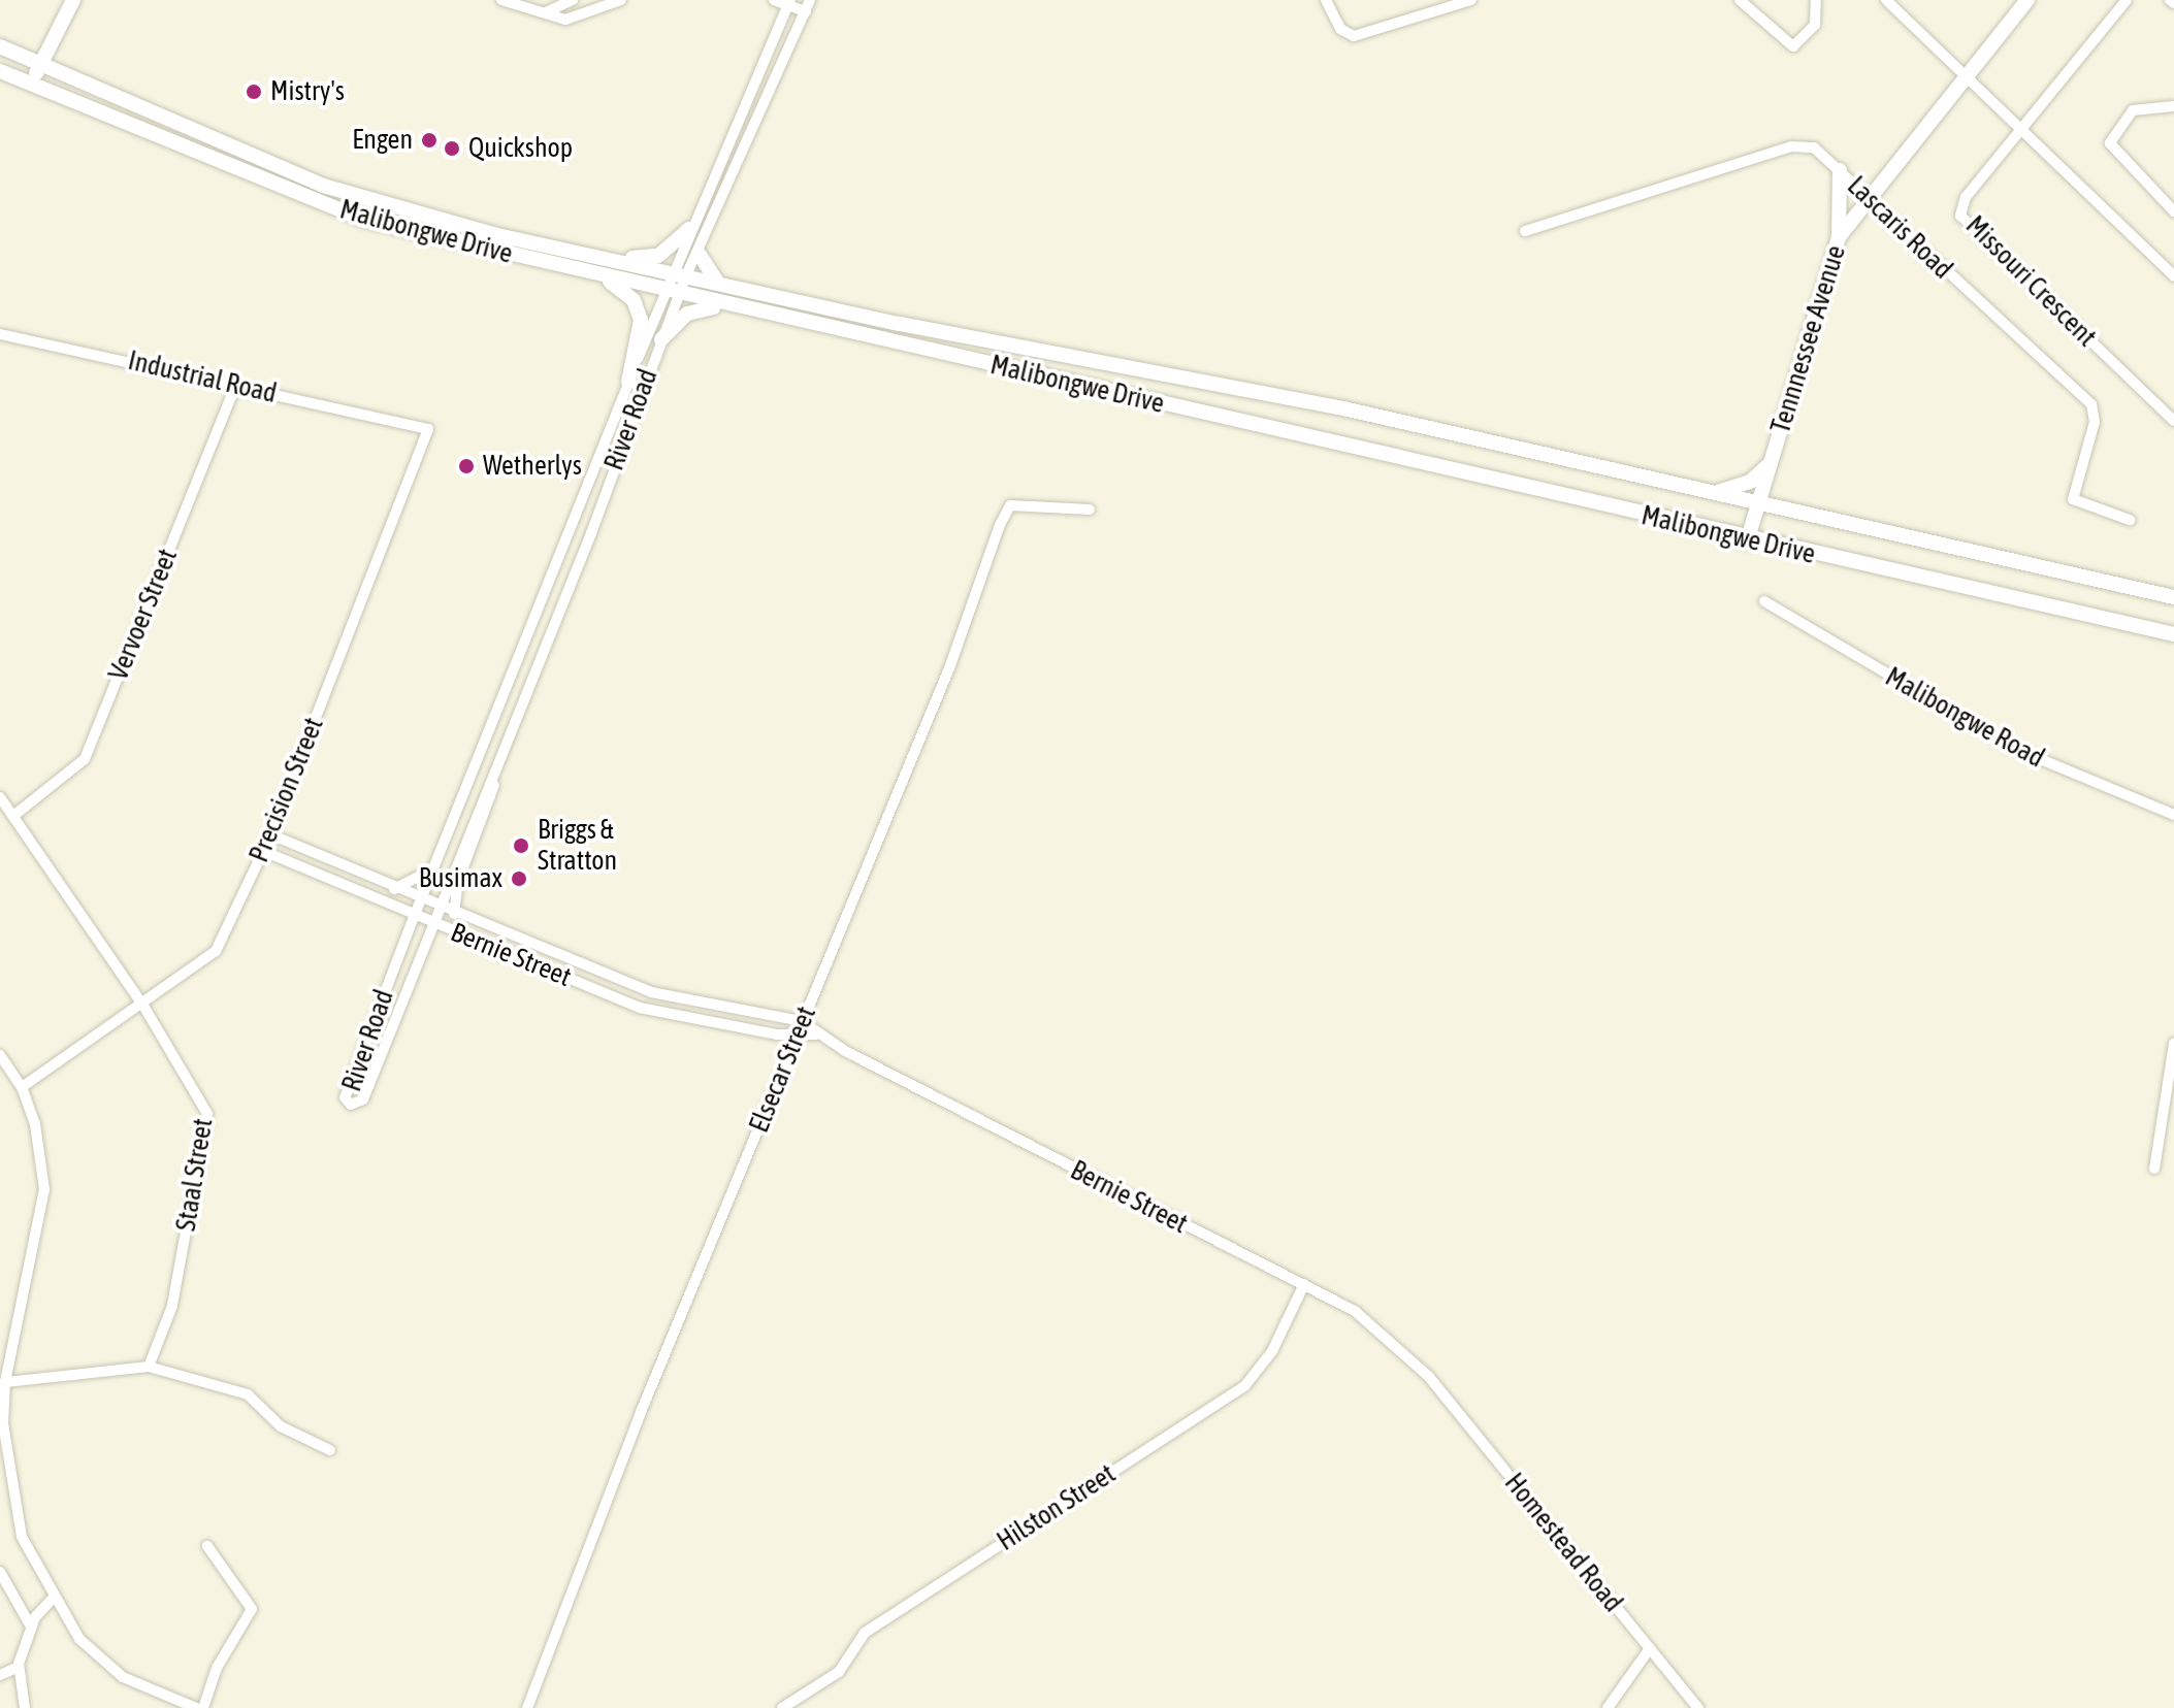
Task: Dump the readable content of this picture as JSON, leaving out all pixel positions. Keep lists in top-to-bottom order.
{
  "streets": {
    "main road": ["Malibongwe Drive", "Tennnessee Avenue"],
    "street": [
      "Lascaris Road",
      "Missouri Crescent",
      "Industrial Road",
      "River Road",
      "Vervoer Street",
      "Malibongwe Road",
      "Precision Street",
      "Bernie Street",
      "Elsecar Street",
      "Staal Street",
      "Hilston Street",
      "Homestead Road"
    ]
  },
  "crossings": [
    ["Lascaris Road", "Tennnessee Avenue"],
    ["Malibongwe Drive", "Tennnessee Avenue"],
    ["Malibongwe Drive", "River Road"],
    ["Industrial Road", "Vervoer Street"],
    ["Industrial Road", "Precision Street"],
    ["River Road", "Bernie Street"],
    ["Vervoer Street", "Staal Street"],
    ["Precision Street", "Bernie Street"],
    ["Precision Street", "Staal Street"],
    ["Bernie Street", "Elsecar Street"],
    ["Bernie Street", "Hilston Street"],
    ["Bernie Street", "Homestead Road"]
  ],
  "places": [
    "Mistry's",
    "Engen",
    "Quickshop",
    "Wetherlys",
    "Briggs & Stratton",
    "Busimax"
  ]
}
